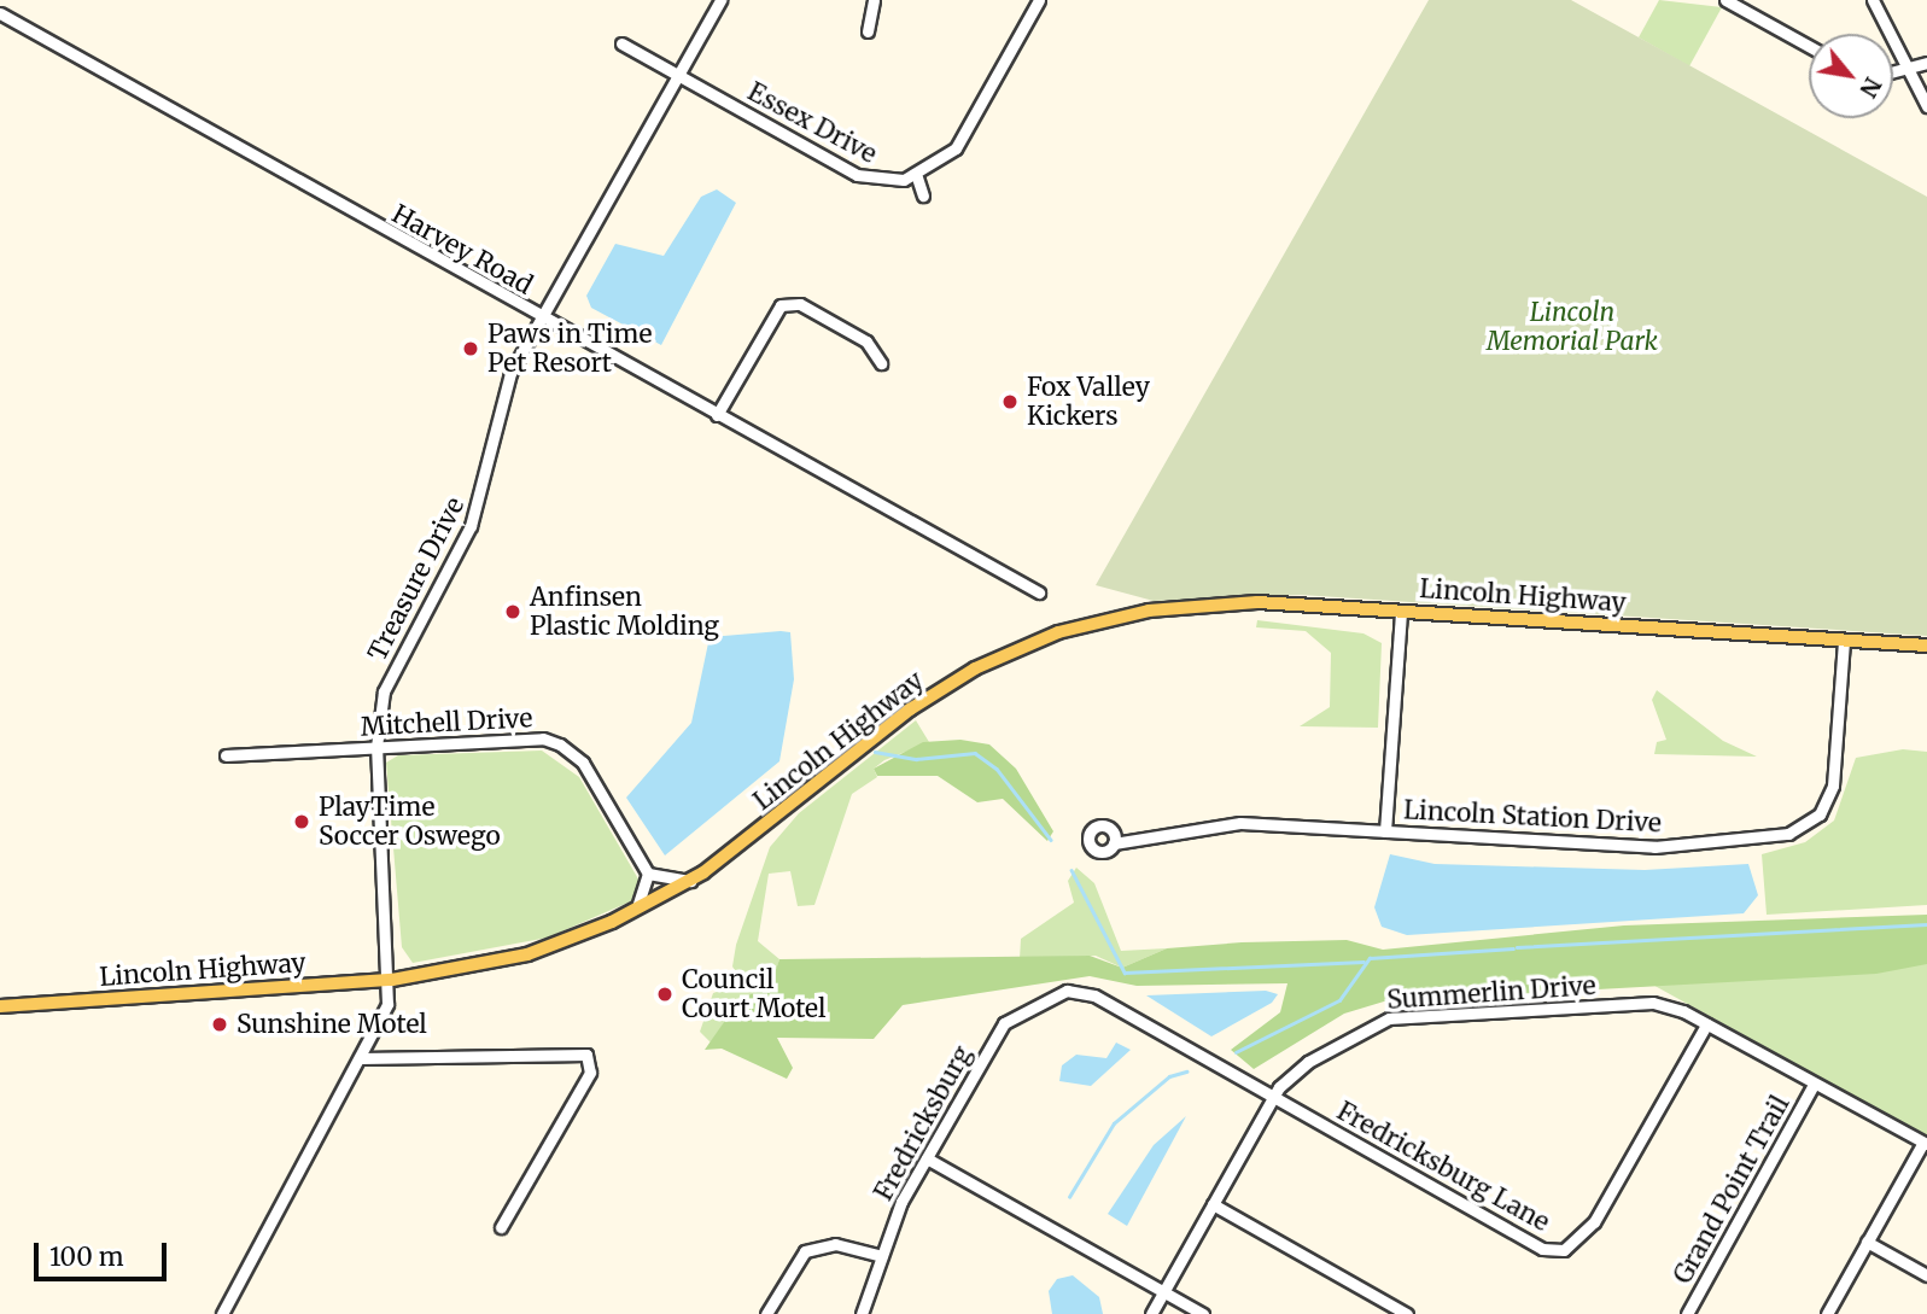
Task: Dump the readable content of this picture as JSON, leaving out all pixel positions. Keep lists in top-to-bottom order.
{
  "streets": {
    "main road": ["Lincoln Highway"],
    "street": [
      "Essex Drive",
      "Harvey Road",
      "Treasure Drive",
      "Mitchell Drive",
      "Lincoln Station Drive",
      "Summerlin Drive",
      "Fredricksburg",
      "Fredricksburg Lane",
      "Grand Point Trail"
    ]
  },
  "crossings": [
    ["Essex Drive", "Treasure Drive"],
    ["Harvey Road", "Treasure Drive"],
    ["Treasure Drive", "Lincoln Highway"],
    ["Treasure Drive", "Mitchell Drive"],
    ["Lincoln Highway", "Lincoln Station Drive"],
    ["Summerlin Drive", "Fredricksburg Lane"],
    ["Summerlin Drive", "Grand Point Trail"],
    ["Fredricksburg", "Fredricksburg Lane"]
  ],
  "parks": ["Lincoln Memorial Park"],
  "places": [
    "Paws in Time Pet Resort",
    "Fox Valley Kickers",
    "Anfinsen Plastic Molding",
    "PlayTime Soccer Oswego",
    "Council Court Motel",
    "Sunshine Motel"
  ],
  "scale_bar": "100 m",
  "north": "bottom right"
}
